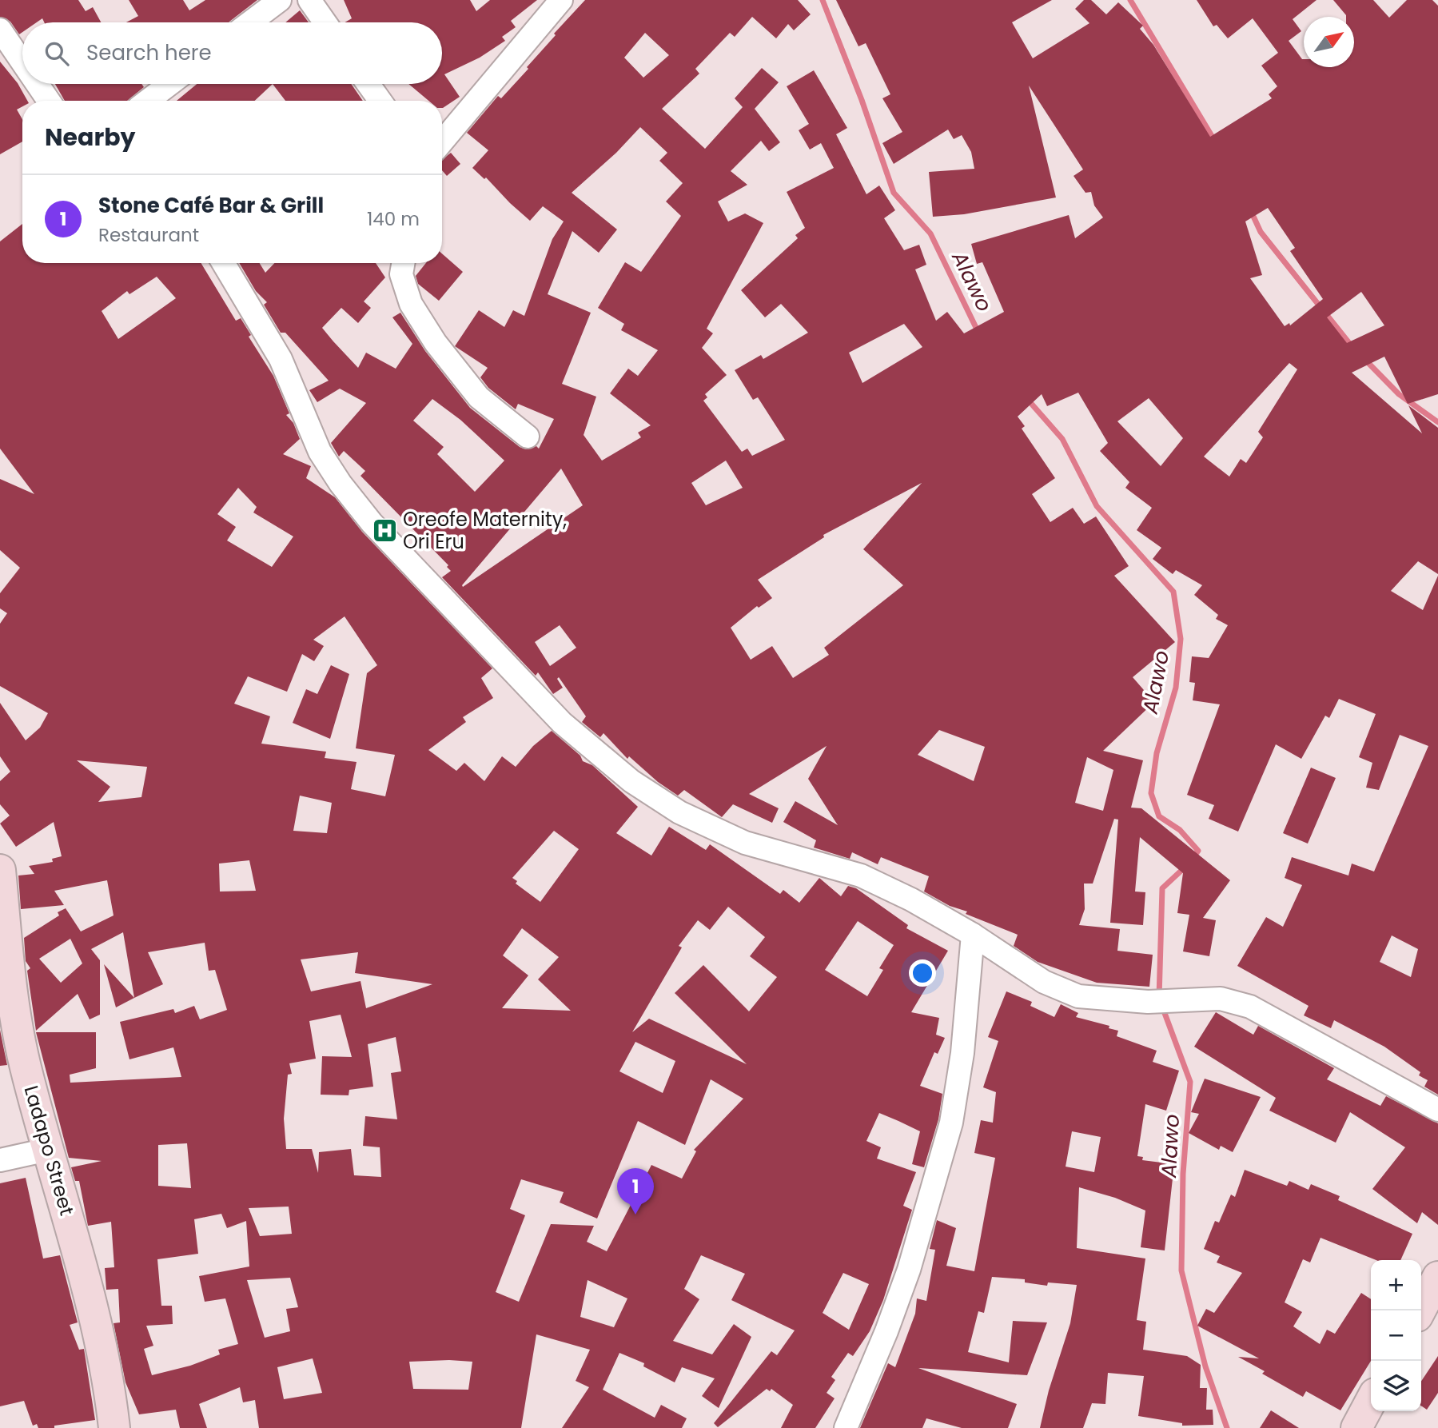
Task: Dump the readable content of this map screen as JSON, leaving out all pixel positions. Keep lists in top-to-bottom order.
{
  "streets": {
    "main road": ["Ladapo Street"]
  },
  "water": ["Alawo"],
  "places": {
    "hospital": ["Oreofe Maternity, Ori Eru"]
  },
  "north": "top right",
  "page": {
    "search": "Search here",
    "heading": "Nearby",
    "list": [
      {
        "mark": "1",
        "name": "Stone Café Bar & Grill",
        "note": "Restaurant",
        "value": "140 m"
      }
    ],
    "pins": "1",
    "map_buttons": ["+", "−"]
  }
}
